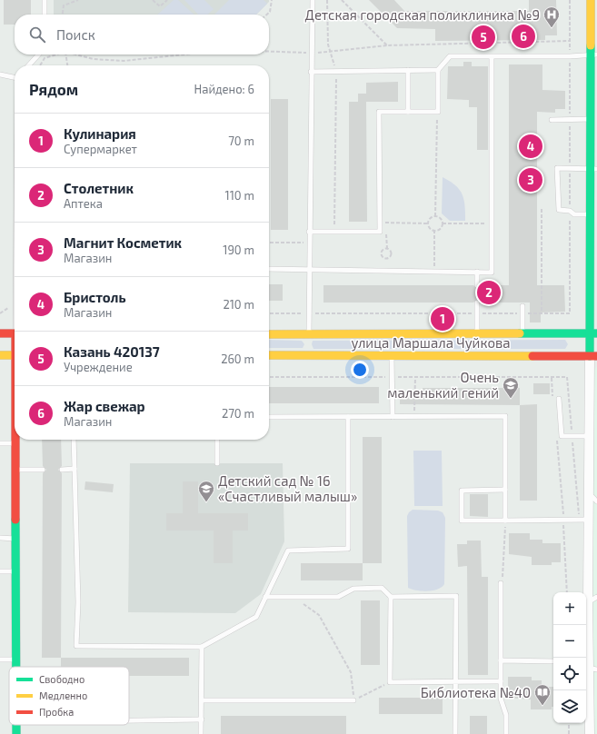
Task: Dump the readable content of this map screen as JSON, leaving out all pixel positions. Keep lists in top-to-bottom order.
{
  "streets": {
    "street": ["улица Маршала Чуйкова"]
  },
  "places": {
    "hospital": ["Детская городская поликлиника №9"],
    "school or university": ["Очень маленький гений", "Детский сад № 16 «Счастливый малыш»"],
    "library": ["Библиотека №40"]
  },
  "legend": ["Свободно", "Медленно", "Пробка"],
  "page": {
    "search": "Поиск",
    "pins": [
      "6",
      "5",
      "4",
      "3",
      "2",
      "1"
    ],
    "heading": ["Рядом", "Найдено: 6"],
    "list": [
      {
        "mark": "1",
        "name": "Кулинария",
        "note": "Супермаркет",
        "value": "70 m"
      },
      {
        "mark": "2",
        "name": "Столетник",
        "note": "Аптека",
        "value": "110 m"
      },
      {
        "mark": "3",
        "name": "Магнит Косметик",
        "note": "Магазин",
        "value": "190 m"
      },
      {
        "mark": "4",
        "name": "Бристоль",
        "note": "Магазин",
        "value": "210 m"
      },
      {
        "mark": "5",
        "name": "Казань 420137",
        "note": "Учреждение",
        "value": "260 m"
      },
      {
        "mark": "6",
        "name": "Жар свежар",
        "note": "Магазин",
        "value": "270 m"
      }
    ],
    "map_buttons": ["+", "−"]
  }
}
